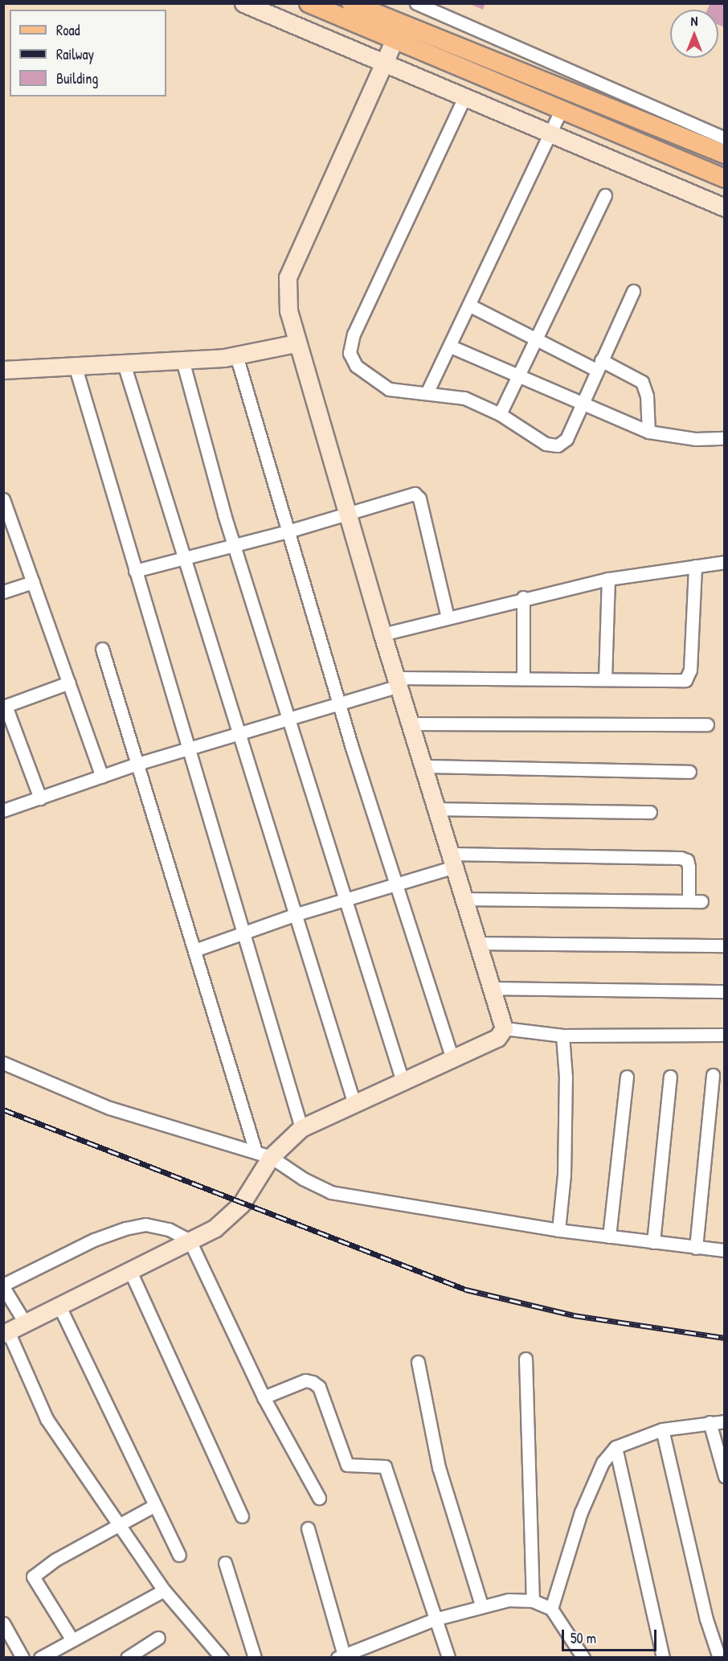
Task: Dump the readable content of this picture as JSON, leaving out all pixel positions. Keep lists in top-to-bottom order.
{
  "legend": ["Road", "Railway", "Building"],
  "scale_bar": "50 m",
  "north": "top"
}
